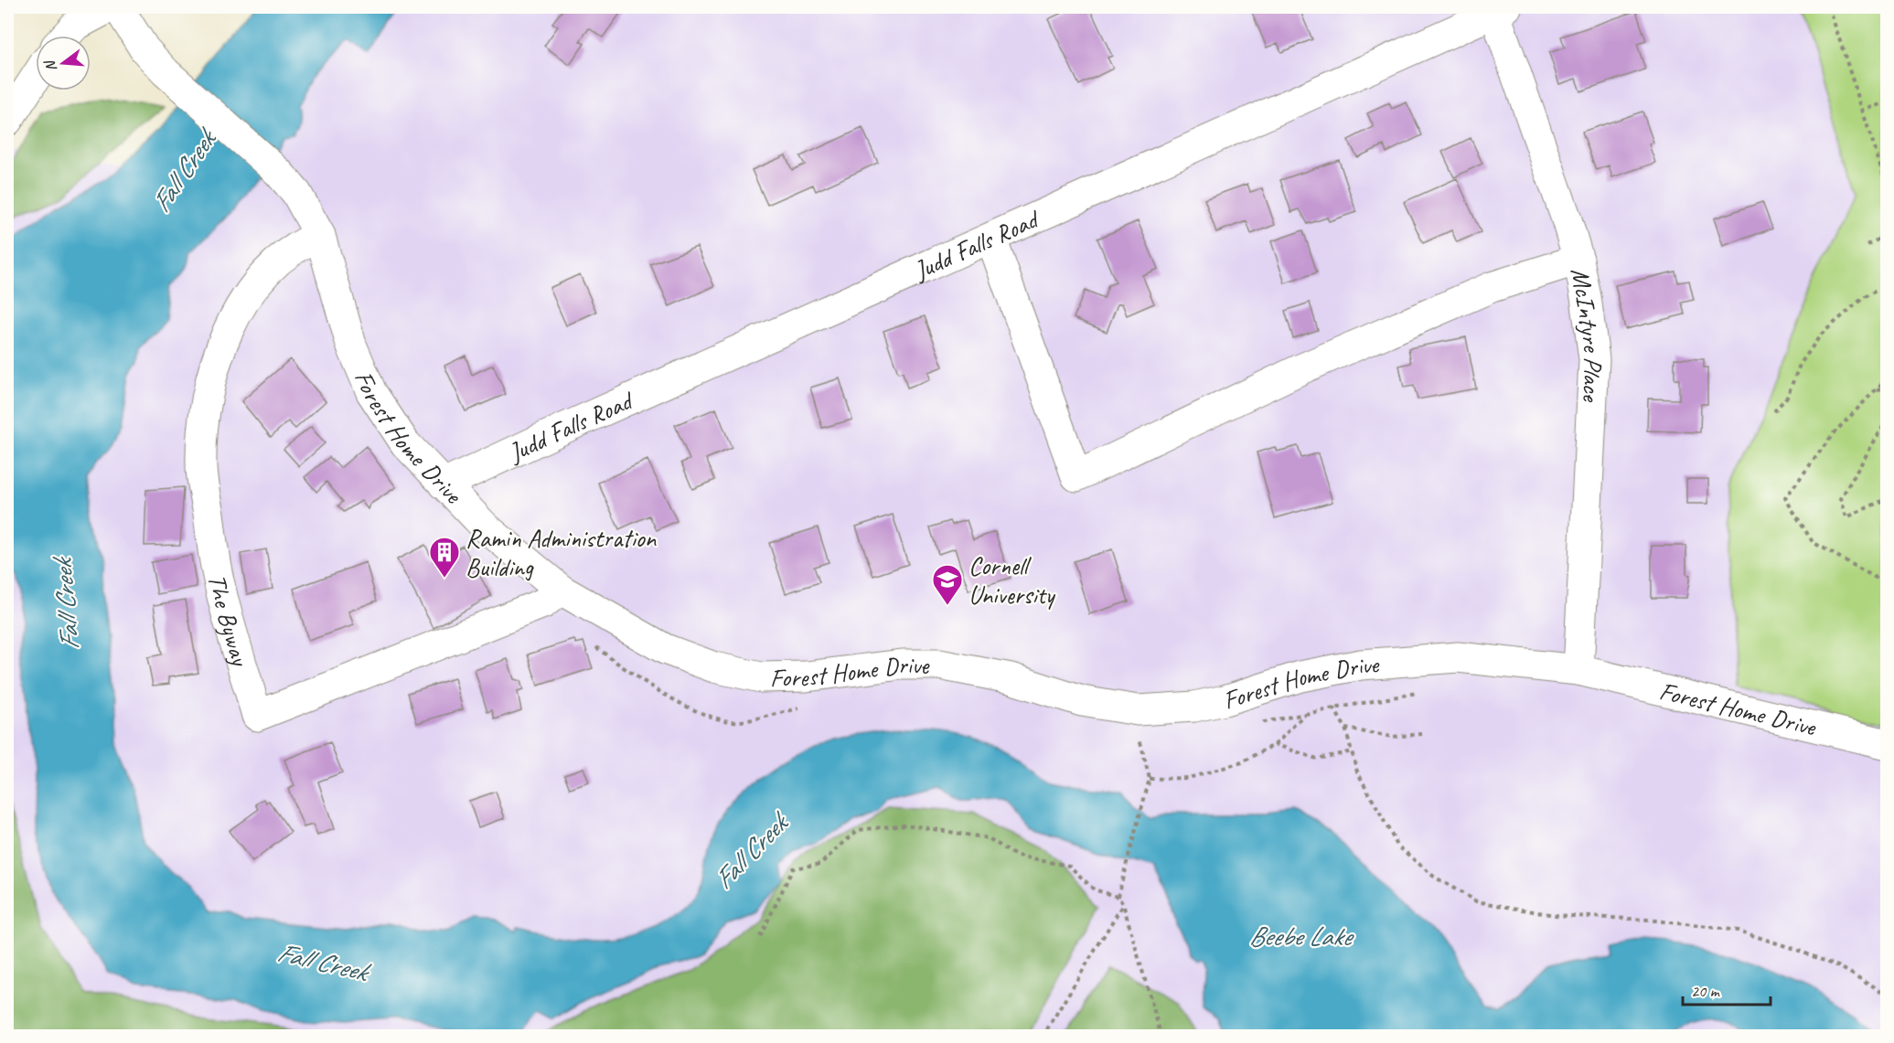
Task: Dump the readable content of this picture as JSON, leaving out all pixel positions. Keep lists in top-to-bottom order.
{
  "streets": {
    "street": [
      "Judd Falls Road",
      "McIntyre Place",
      "Forest Home Drive",
      "The Byway"
    ]
  },
  "crossings": [
    ["Judd Falls Road", "McIntyre Place"],
    ["Judd Falls Road", "Forest Home Drive"],
    ["McIntyre Place", "Forest Home Drive"],
    ["Forest Home Drive", "The Byway"]
  ],
  "water": ["Fall Creek", "Beebe Lake"],
  "places": {
    "building": ["Ramin Administration Building"],
    "school or university": ["Cornell University"]
  },
  "scale_bar": "20 m",
  "north": "left"
}
